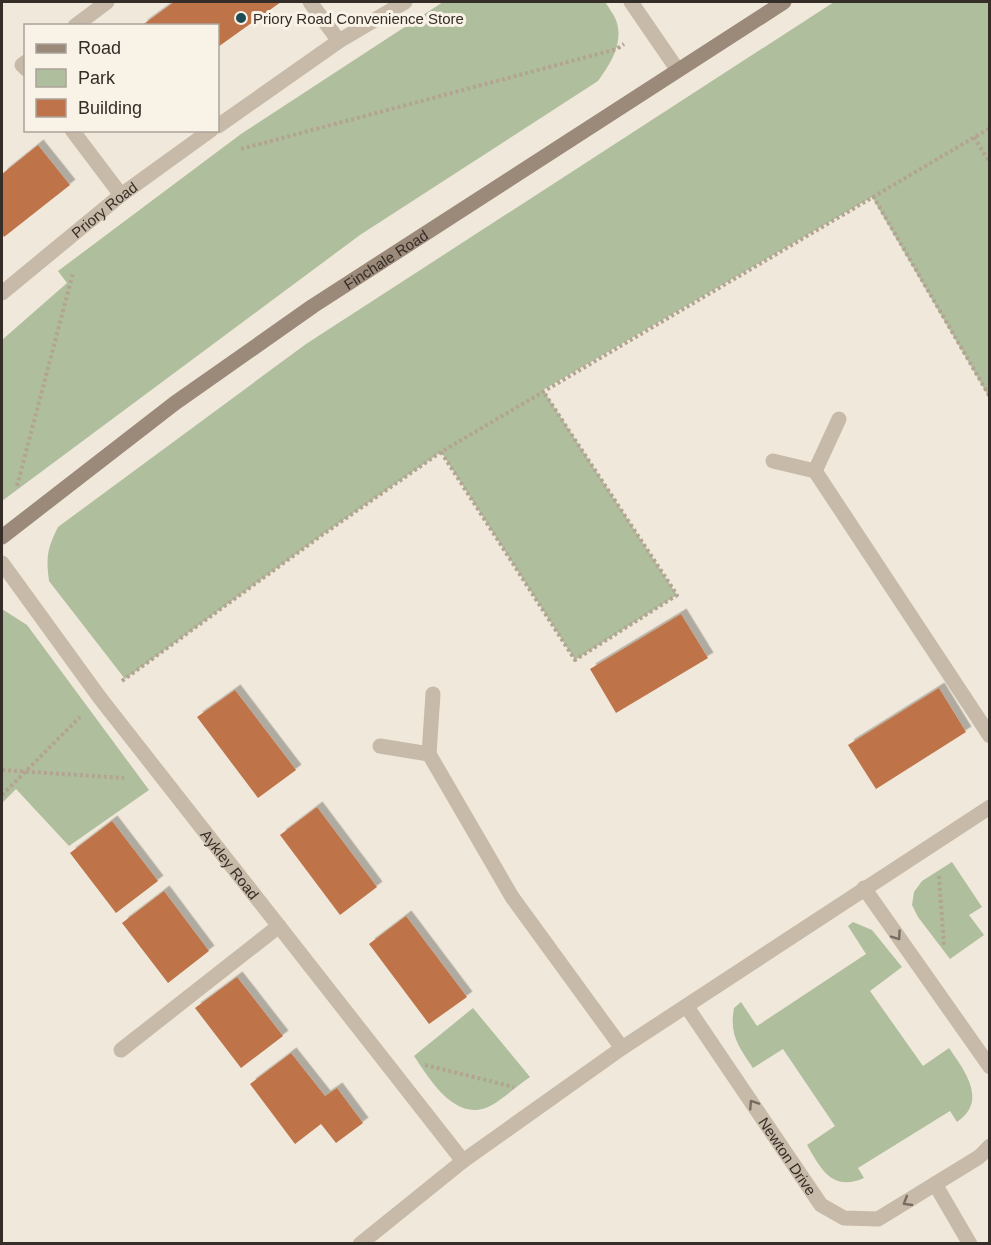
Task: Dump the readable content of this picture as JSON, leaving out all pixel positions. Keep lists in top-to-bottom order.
{
  "streets": {
    "street": [
      "Priory Road",
      "Finchale Road",
      "Aykley Road",
      "Newton Drive"
    ]
  },
  "one_way": ["Newton Drive"],
  "places": ["Priory Road Convenience Store"],
  "legend": ["Road", "Park", "Building"]
}
